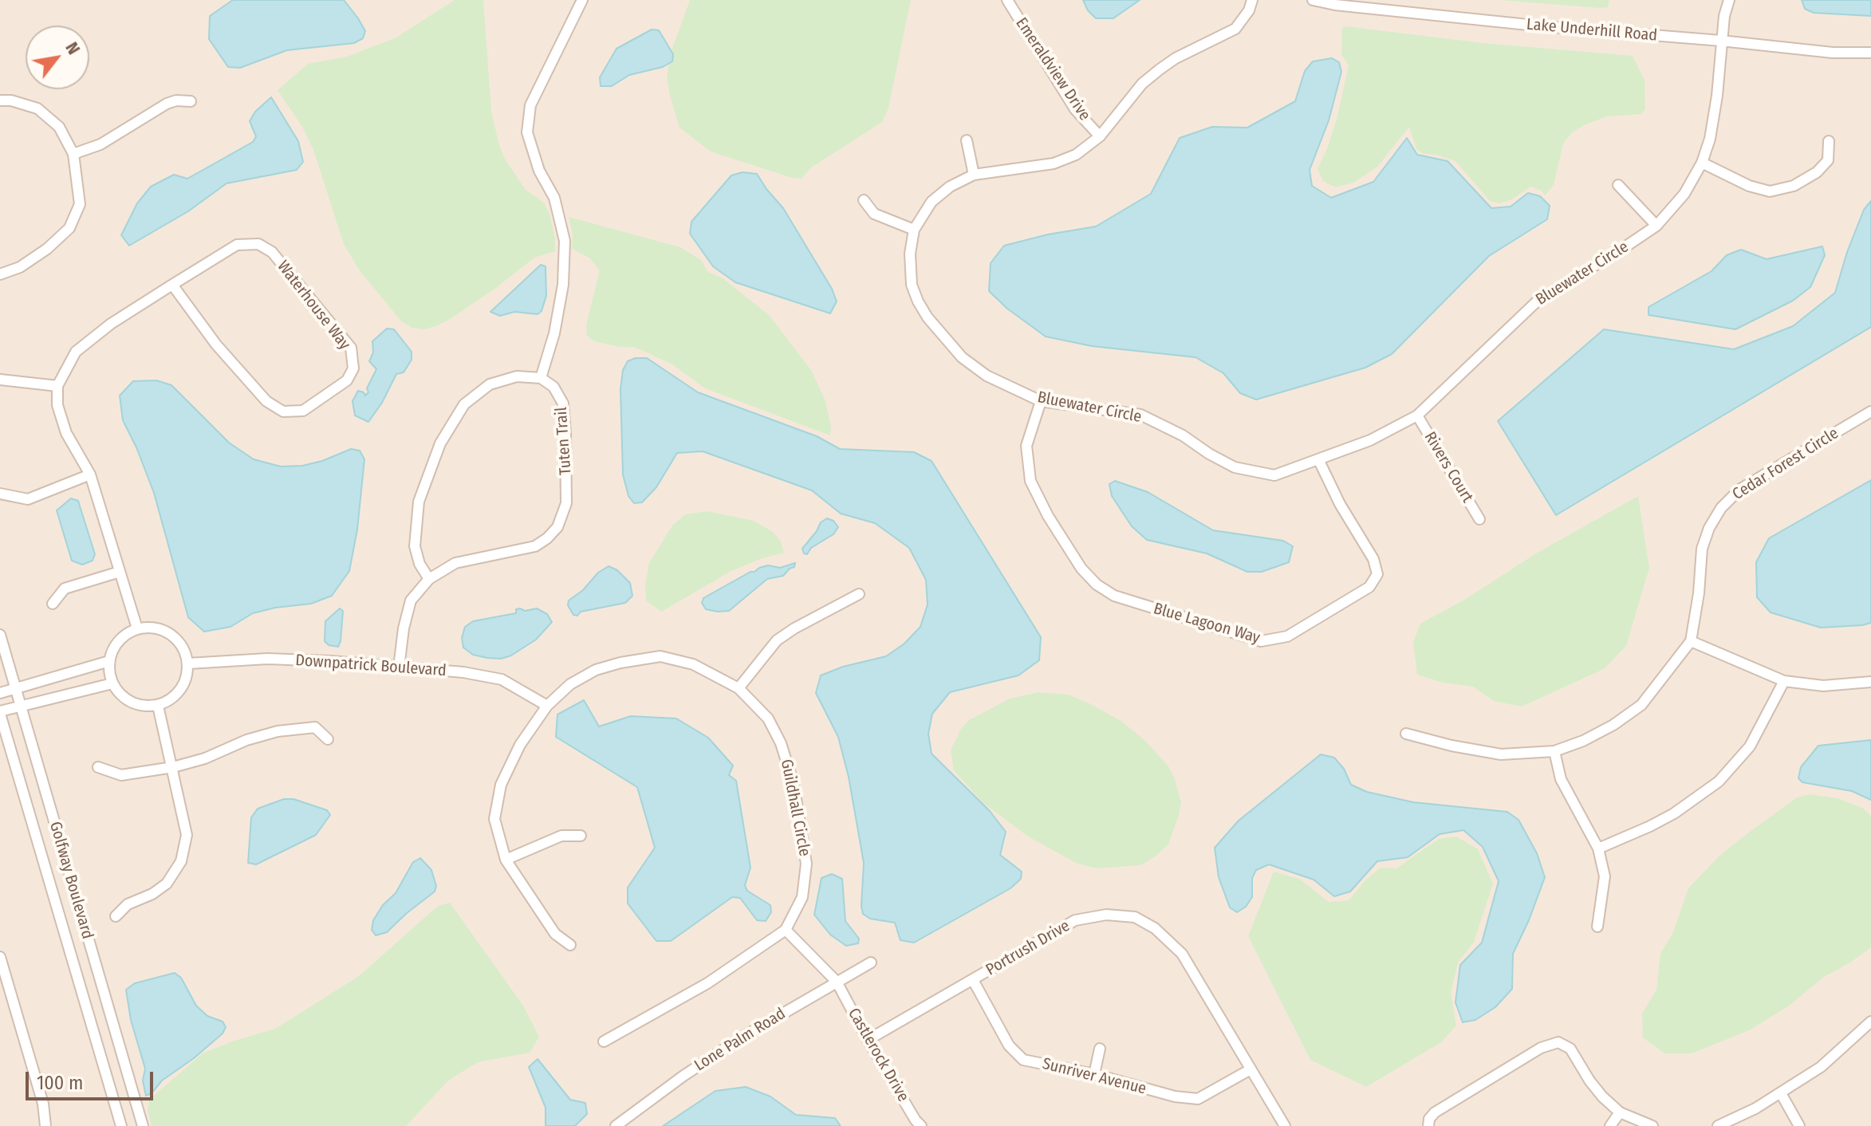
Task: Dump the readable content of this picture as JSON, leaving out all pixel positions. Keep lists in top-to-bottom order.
{
  "streets": {
    "street": [
      "Lake Underhill Road",
      "Emeraldview Drive",
      "Bluewater Circle",
      "Waterhouse Way",
      "Tuten Trail",
      "Cedar Forest Circle",
      "Rivers Court",
      "Blue Lagoon Way",
      "Downpatrick Boulevard",
      "Guildhall Circle",
      "Golfway Boulevard",
      "Portrush Drive",
      "Lone Palm Road",
      "Castlerock Drive",
      "Sunriver Avenue"
    ]
  },
  "crossings": [
    ["Lake Underhill Road", "Bluewater Circle"],
    ["Emeraldview Drive", "Bluewater Circle"],
    ["Bluewater Circle", "Rivers Court"],
    ["Bluewater Circle", "Blue Lagoon Way"],
    ["Tuten Trail", "Downpatrick Boulevard"],
    ["Downpatrick Boulevard", "Guildhall Circle"],
    ["Portrush Drive", "Castlerock Drive"],
    ["Portrush Drive", "Sunriver Avenue"],
    ["Lone Palm Road", "Castlerock Drive"]
  ],
  "scale_bar": "100 m",
  "north": "top right"
}
